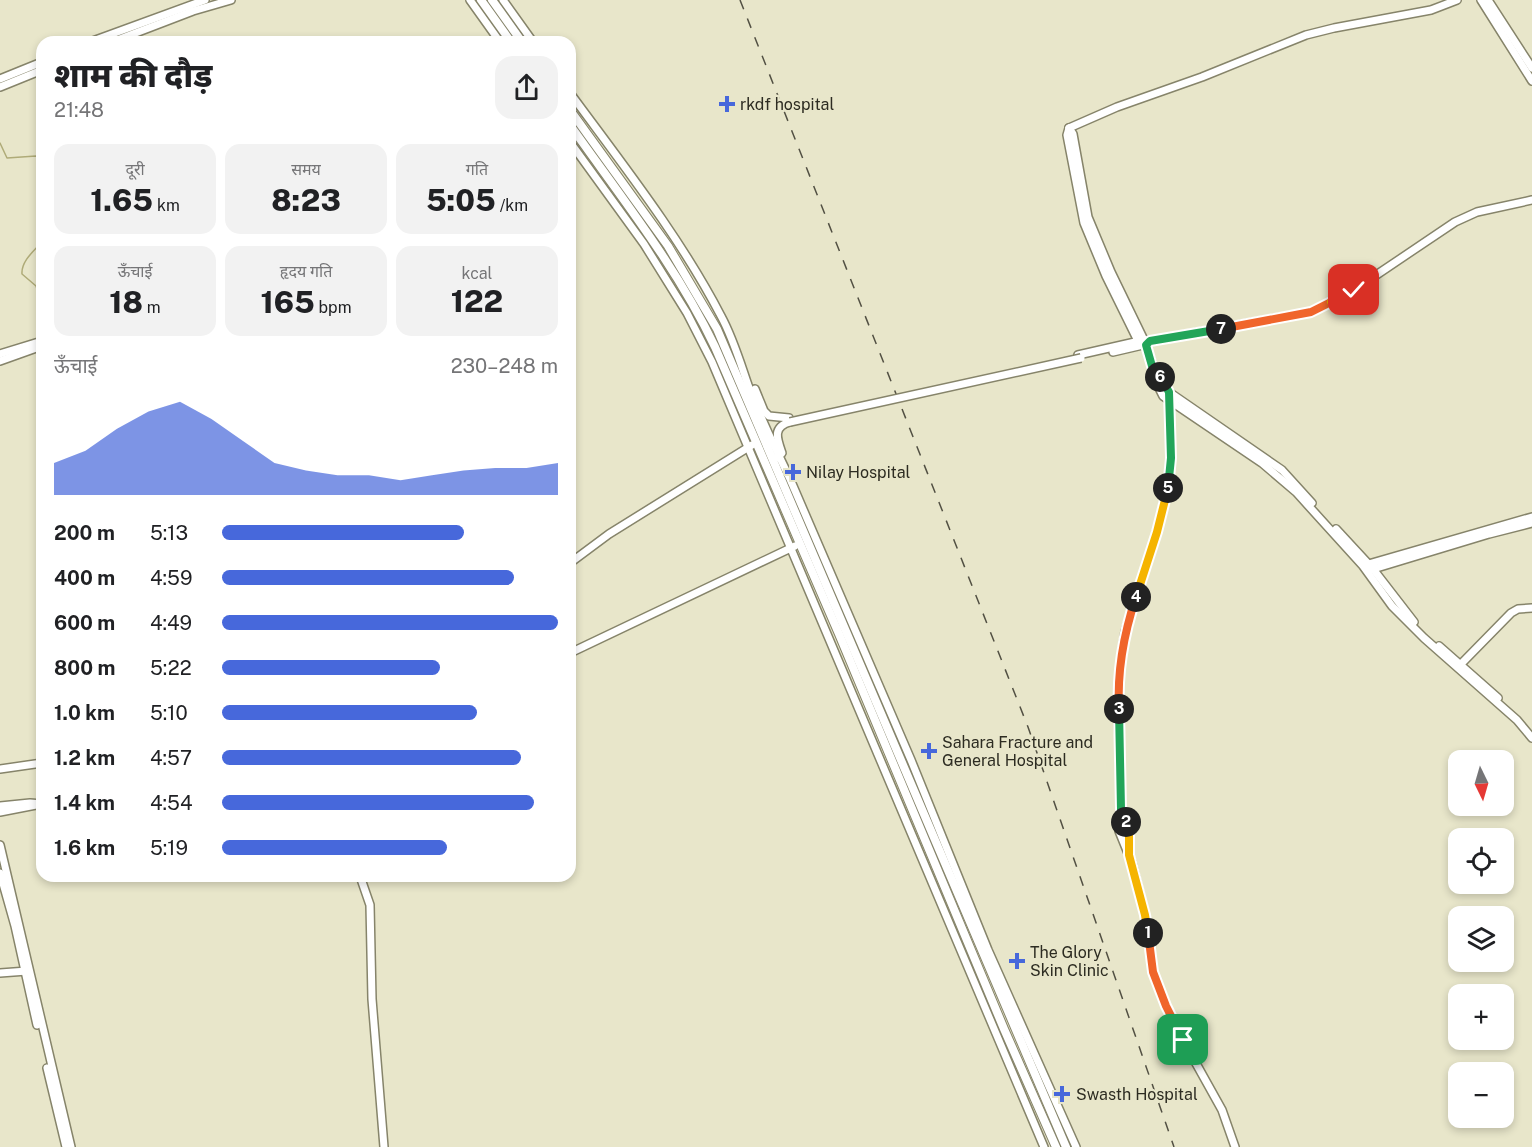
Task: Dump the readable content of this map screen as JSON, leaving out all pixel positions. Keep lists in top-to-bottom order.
{
  "places": {
    "health": [
      "rkdf hospital",
      "Nilay Hospital",
      "Sahara Fracture and General Hospital",
      "The Glory Skin Clinic",
      "Swasth Hospital"
    ]
  },
  "north": "bottom",
  "page": {
    "heading": ["शाम की दौड़", "21:48"],
    "stats": [
      ["दूरी", "1.65 km"],
      ["समय", "8:23"],
      ["गति", "5:05 /km"],
      ["ऊँचाई", "18 m"],
      ["हृदय गति", "165 bpm"],
      ["kcal", "122"]
    ],
    "pins": [
      "7",
      "6",
      "5",
      "4",
      "3",
      "2",
      "1"
    ],
    "chart": ["ऊँचाई", "230–248 m"],
    "list": [
      {
        "name": "200 m",
        "note": "5:13"
      },
      {
        "name": "400 m",
        "note": "4:59"
      },
      {
        "name": "600 m",
        "note": "4:49"
      },
      {
        "name": "800 m",
        "note": "5:22"
      },
      {
        "name": "1.0 km",
        "note": "5:10"
      },
      {
        "name": "1.2 km",
        "note": "4:57"
      },
      {
        "name": "1.4 km",
        "note": "4:54"
      },
      {
        "name": "1.6 km",
        "note": "5:19"
      }
    ],
    "map_buttons": ["+", "−"]
  }
}
